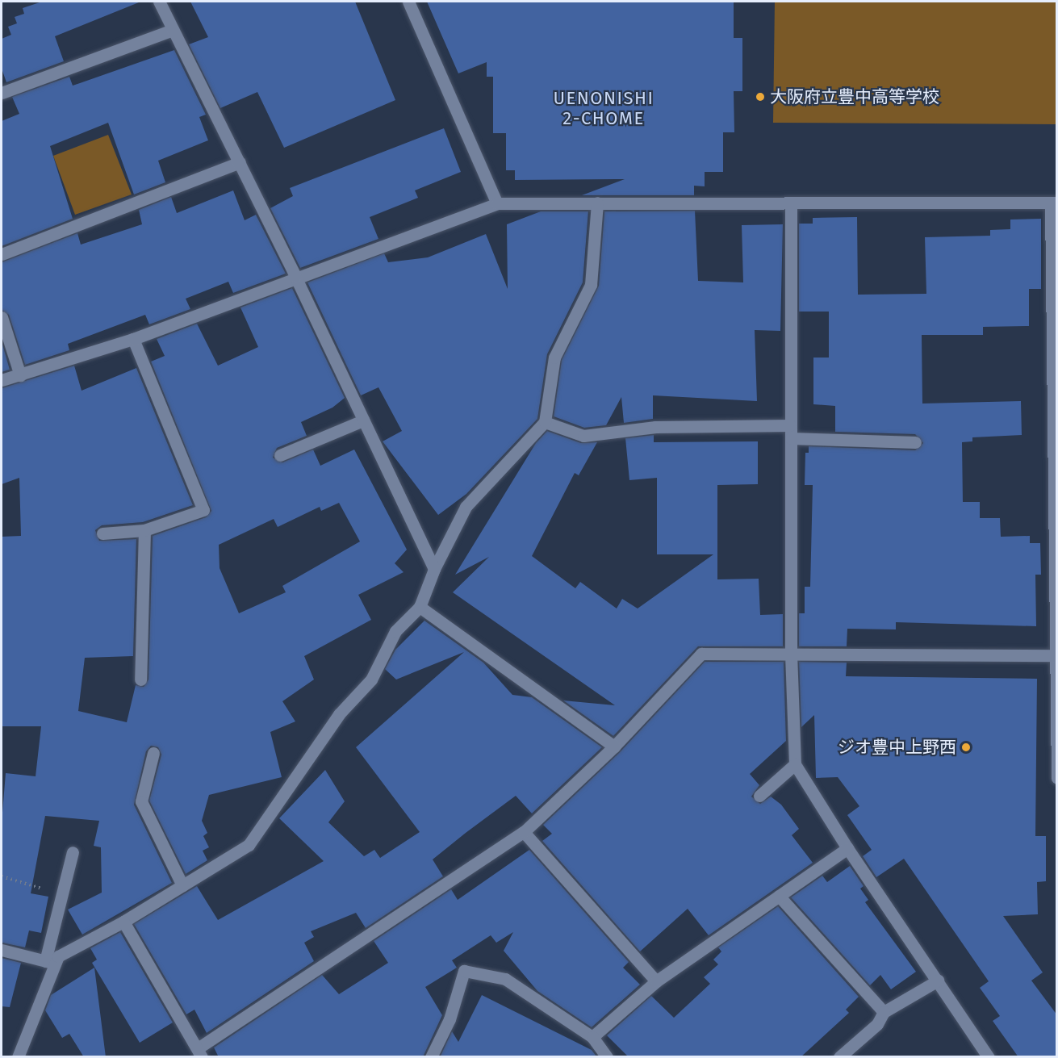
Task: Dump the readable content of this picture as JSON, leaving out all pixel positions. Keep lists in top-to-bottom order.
{
  "districts": ["UENONISHI 2-CHOME"],
  "places": ["大阪府立豊中高等学校", "ジオ豊中上野西"]
}
